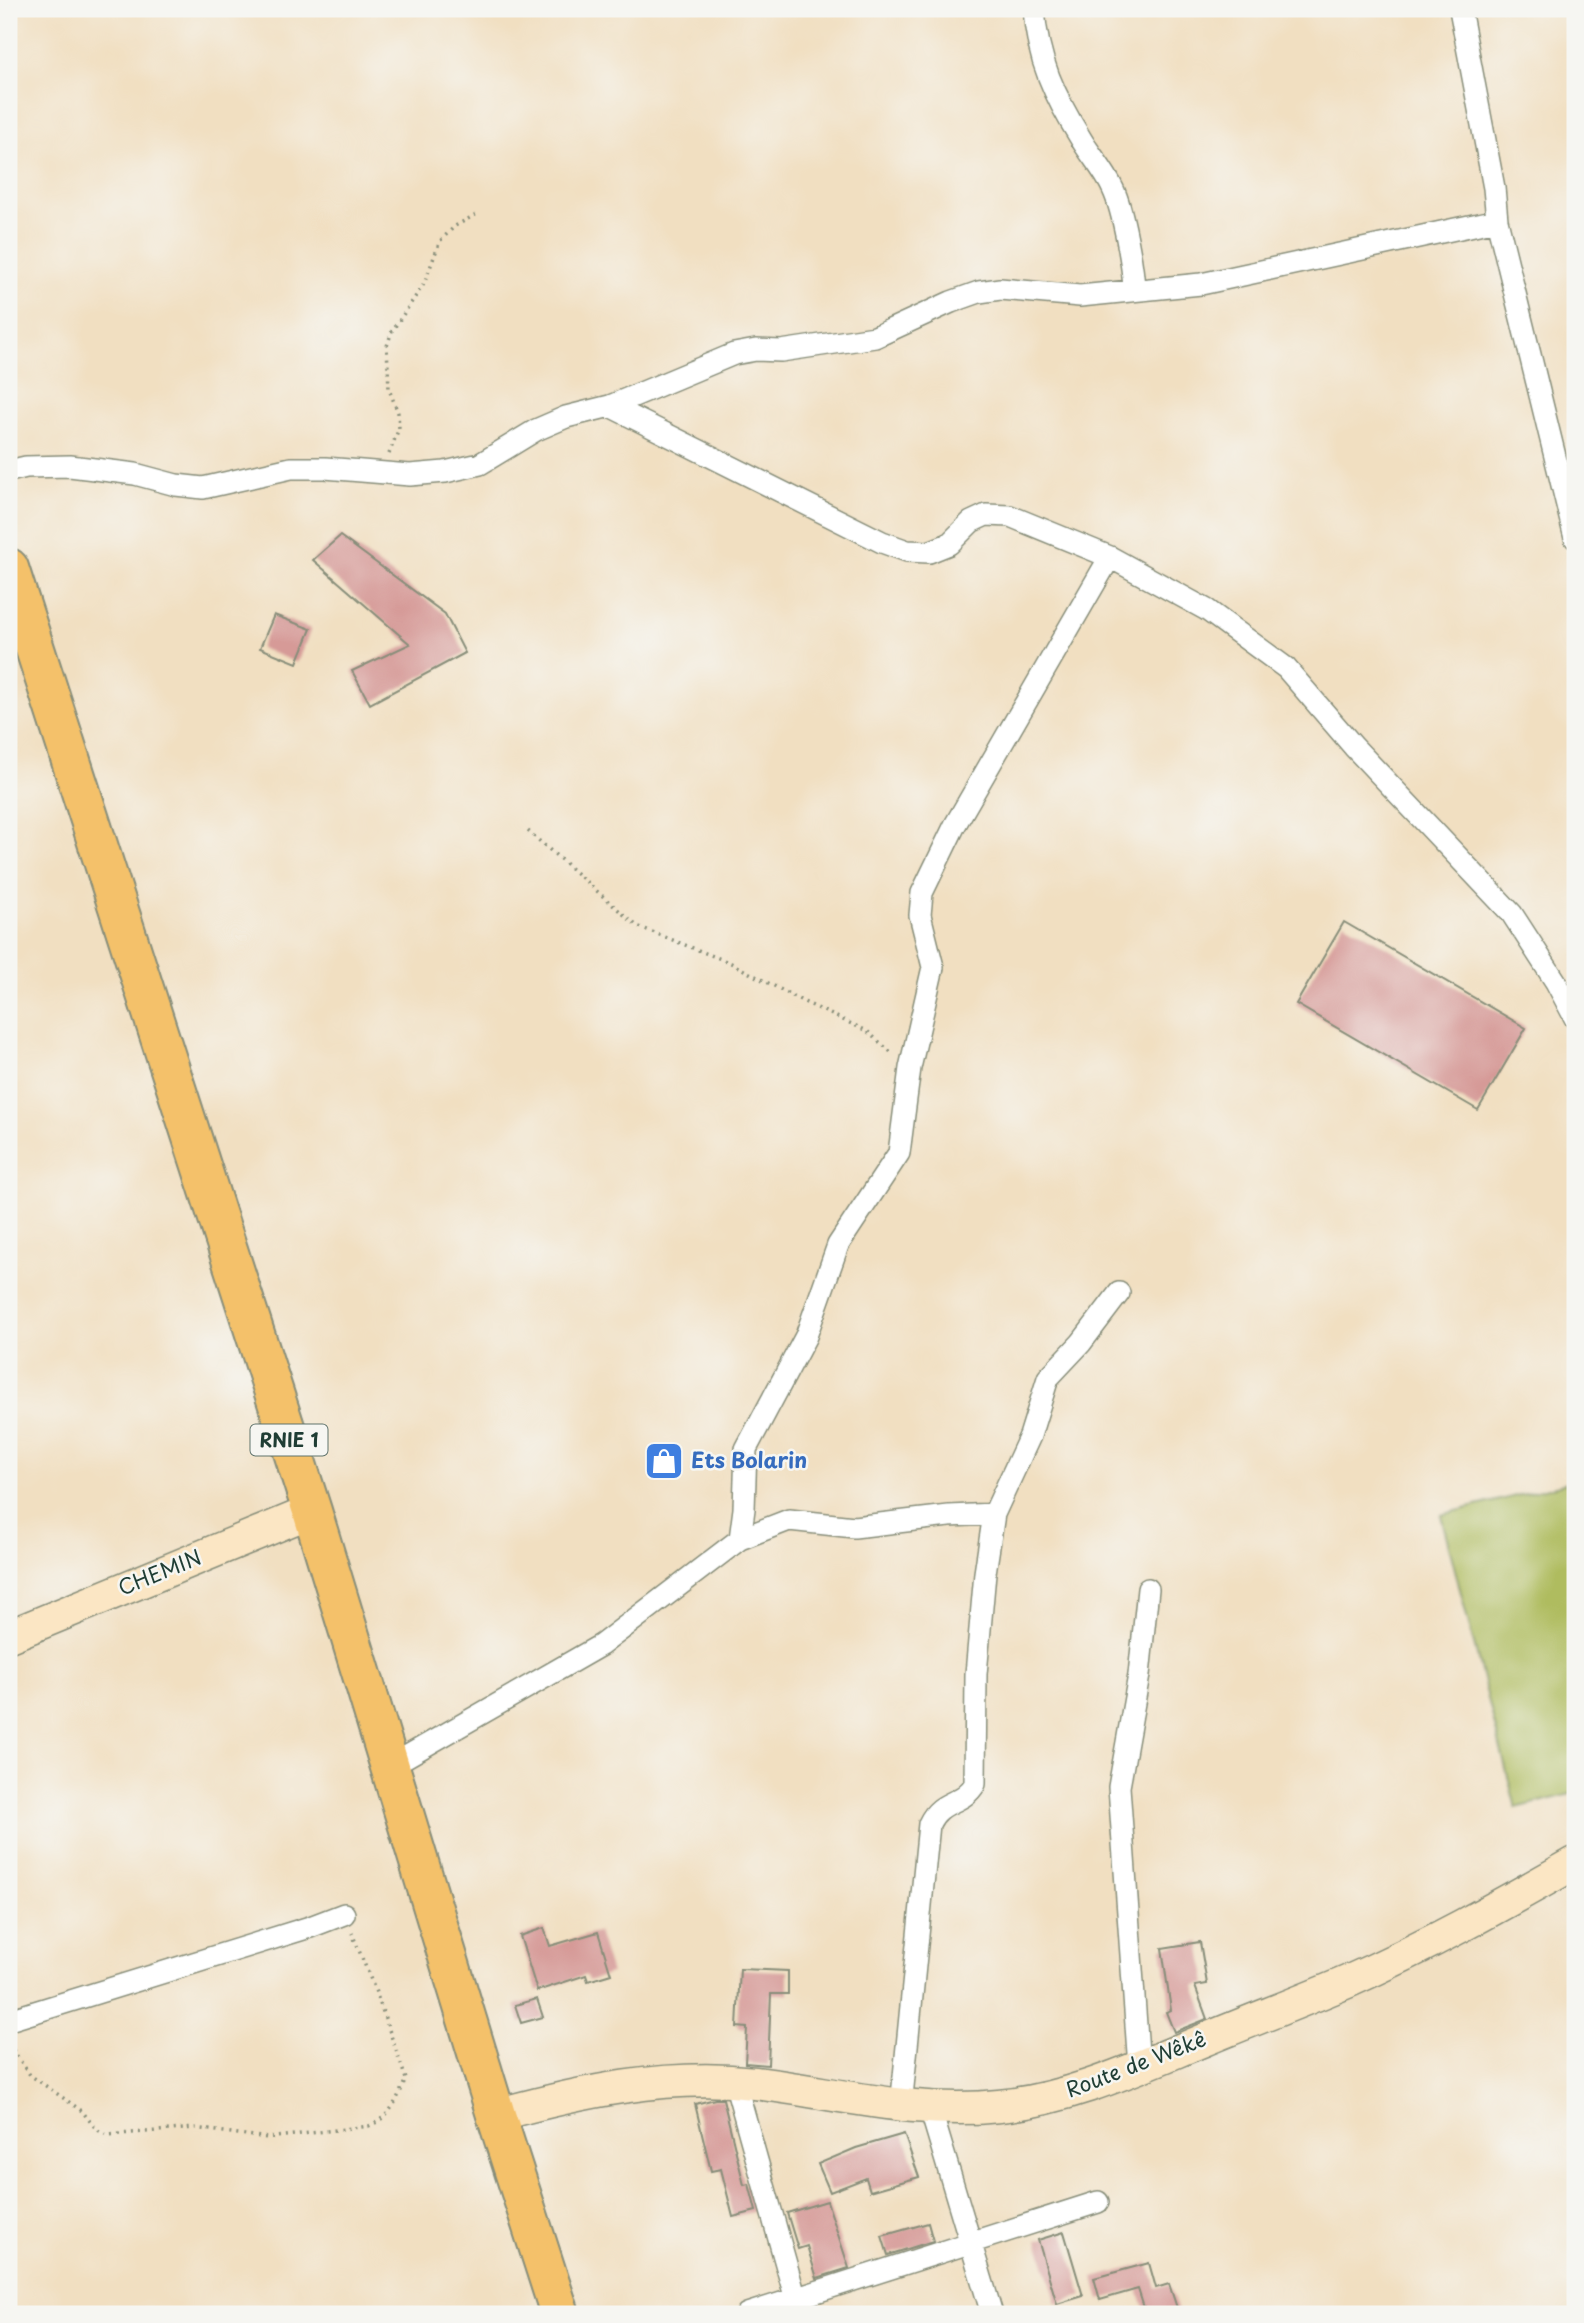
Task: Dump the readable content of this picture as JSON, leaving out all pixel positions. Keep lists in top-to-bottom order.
{
  "streets": {
    "highway": ["RNIE 1"],
    "street": ["CHEMIN", "Route de Wêkê"]
  },
  "crossings": [
    ["RNIE 1", "CHEMIN"],
    ["RNIE 1", "Route de Wêkê"]
  ],
  "places": {
    "shop": ["Ets Bolarin"]
  }
}
